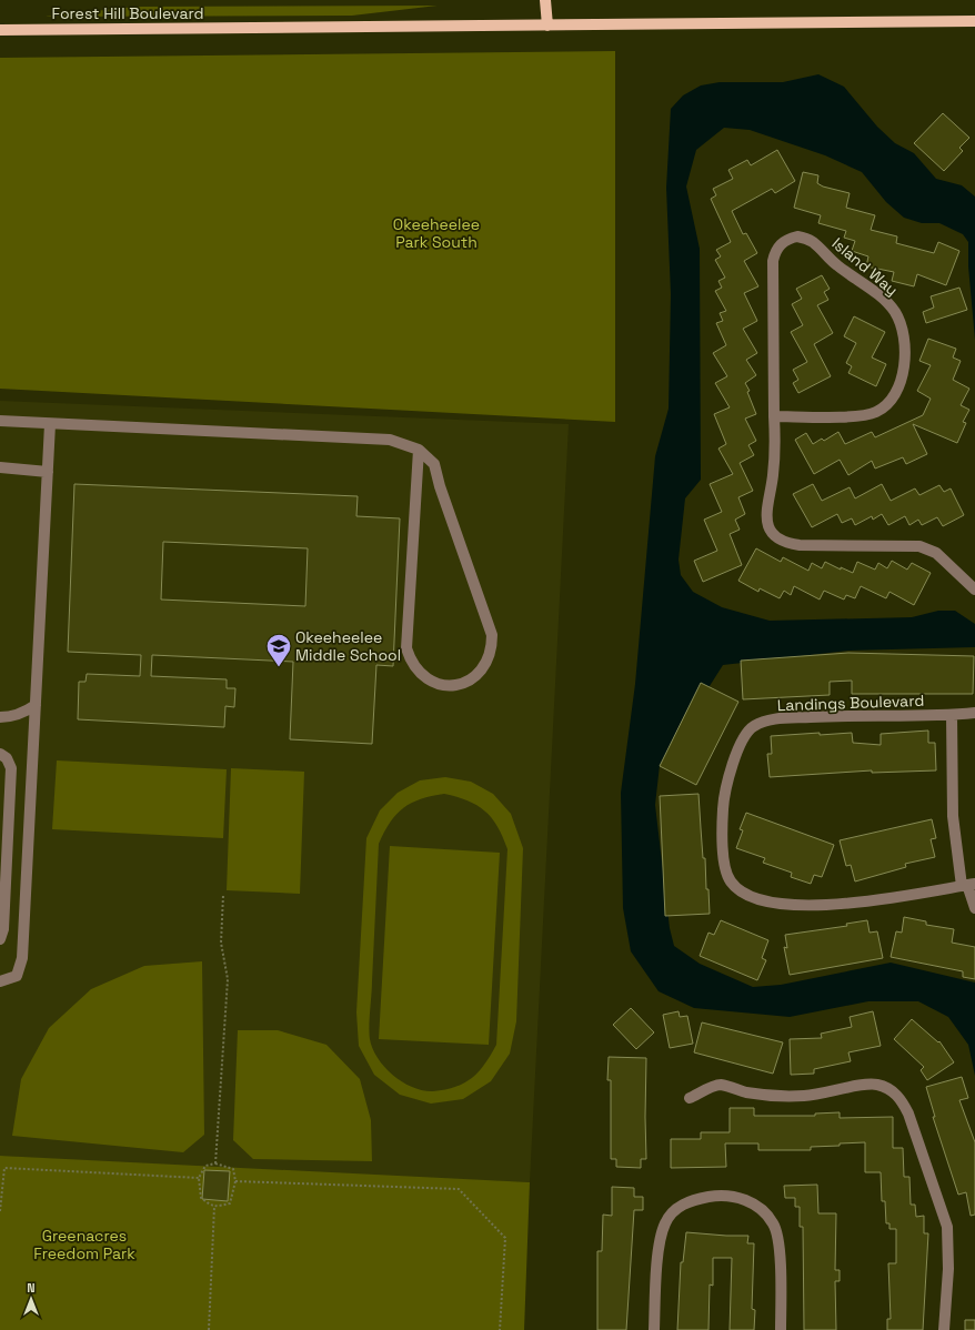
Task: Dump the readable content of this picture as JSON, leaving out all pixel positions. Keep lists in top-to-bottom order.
{
  "streets": {
    "main road": ["Forest Hill Boulevard"],
    "street": ["Island Way", "Landings Boulevard"]
  },
  "parks": ["Okeeheelee Park South", "Greenacres Freedom Park"],
  "places": {
    "school or university": ["Okeeheelee Middle School"]
  },
  "north": "top"
}
